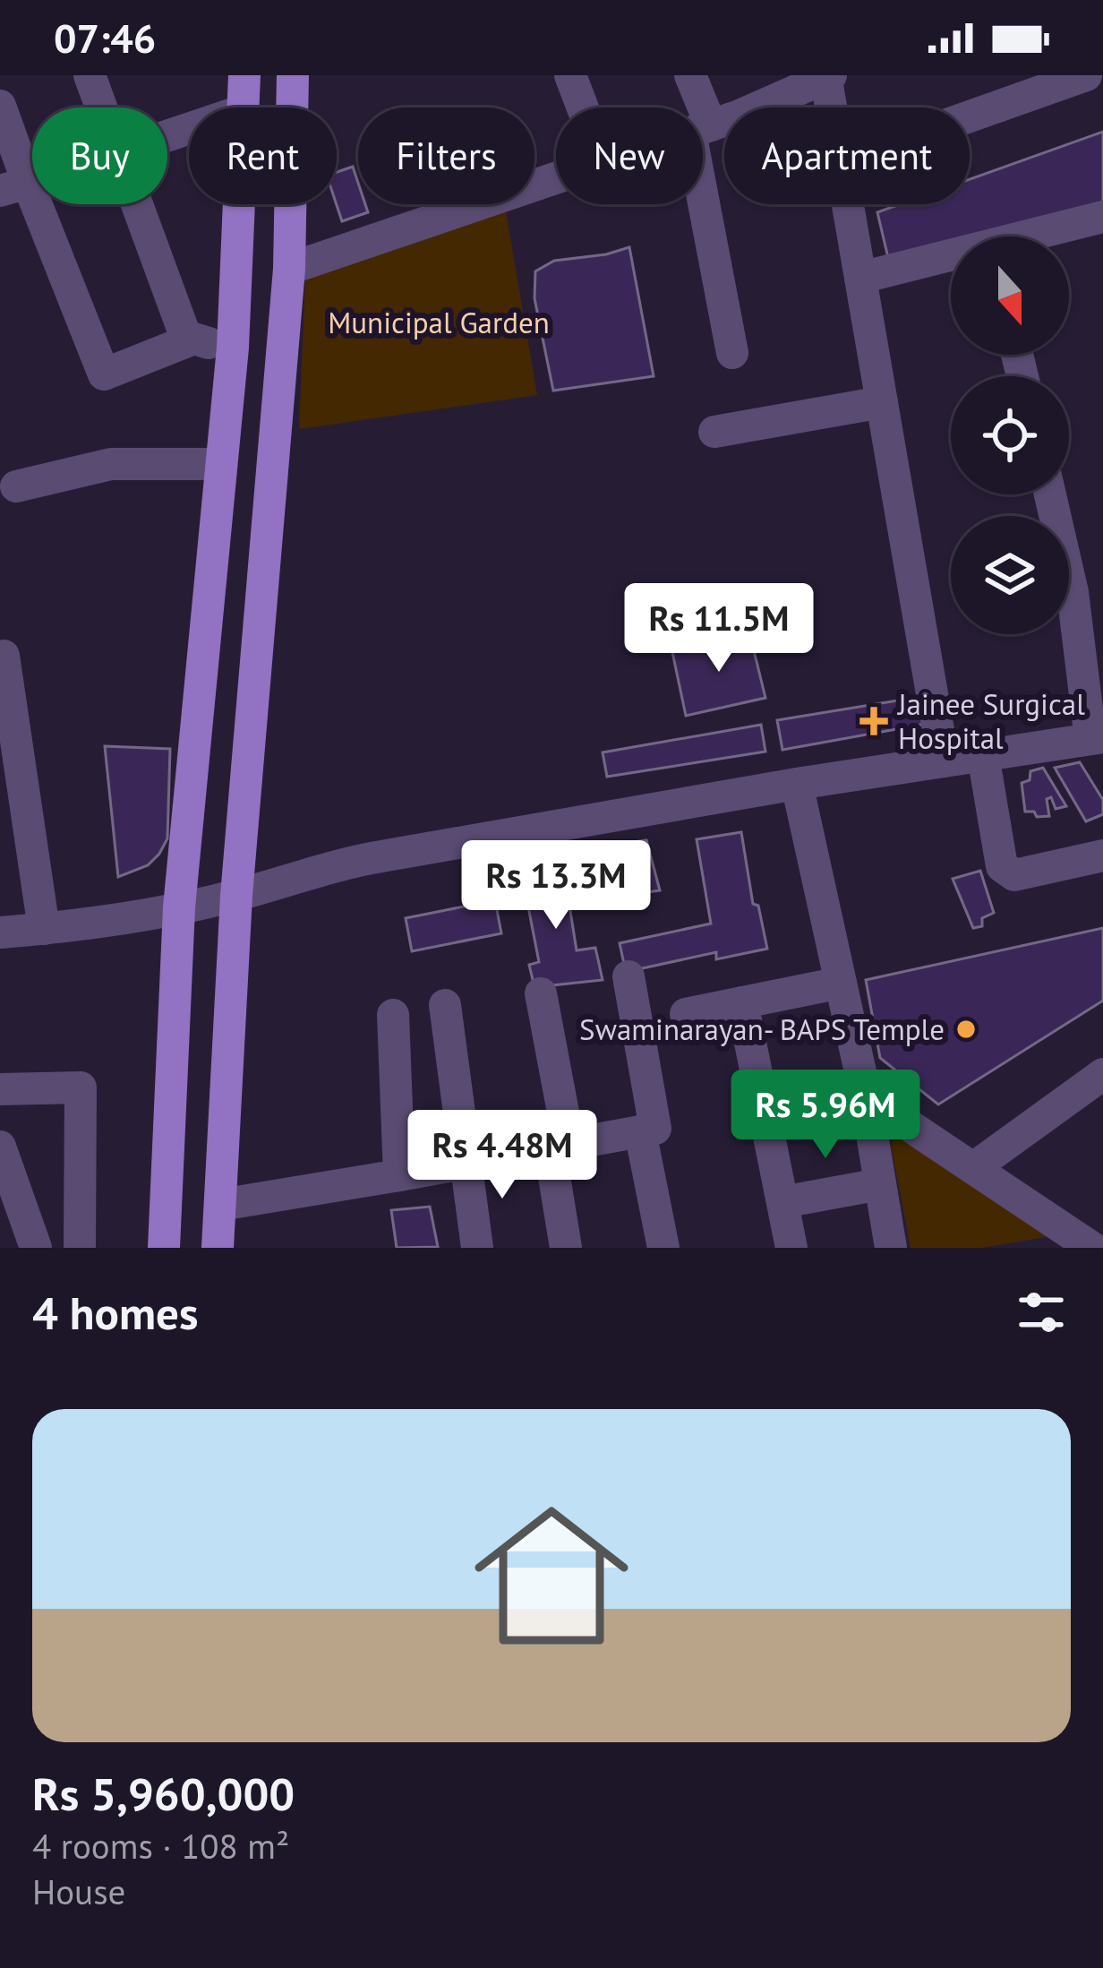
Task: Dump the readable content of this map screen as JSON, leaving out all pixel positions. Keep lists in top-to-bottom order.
{
  "parks": ["Municipal Garden"],
  "places": {
    "health": ["Jainee Surgical Hospital"],
    "other": ["Swaminarayan- BAPS Temple"]
  },
  "north": "bottom",
  "page": {
    "status": "07:46",
    "chip": [
      "Buy",
      "Rent",
      "Filters",
      "New",
      "Apartment"
    ],
    "price": [
      "Rs 11.5M",
      "Rs 13.3M",
      "Rs 5.96M",
      "Rs 4.48M"
    ],
    "heading": "4 homes",
    "list": [
      {
        "name": "Rs 5,960,000",
        "note": "4 rooms · 108 m² · House"
      }
    ]
  }
}
